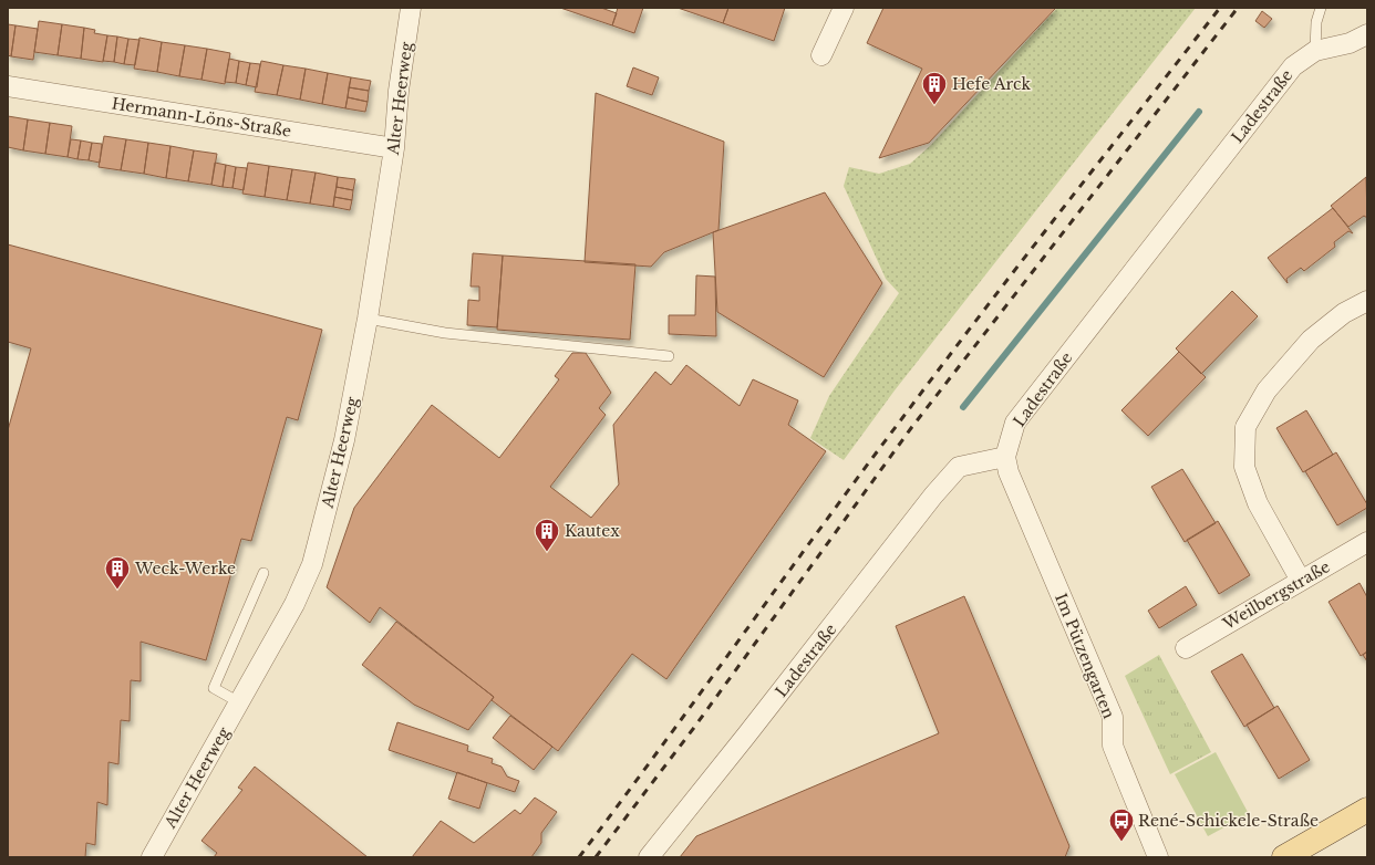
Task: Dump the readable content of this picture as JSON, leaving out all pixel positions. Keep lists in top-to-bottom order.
{
  "streets": {
    "street": [
      "Alter Heerweg",
      "Ladestraße",
      "Hermann-Löns-Straße",
      "Weilbergstraße",
      "Im Pützengarten"
    ]
  },
  "crossings": [
    ["Alter Heerweg", "Hermann-Löns-Straße"],
    ["Ladestraße", "Im Pützengarten"]
  ],
  "places": {
    "building": ["Hefe Arck", "Kautex", "Weck-Werke"],
    "bus stop": ["René-Schickele-Straße"]
  }
}
